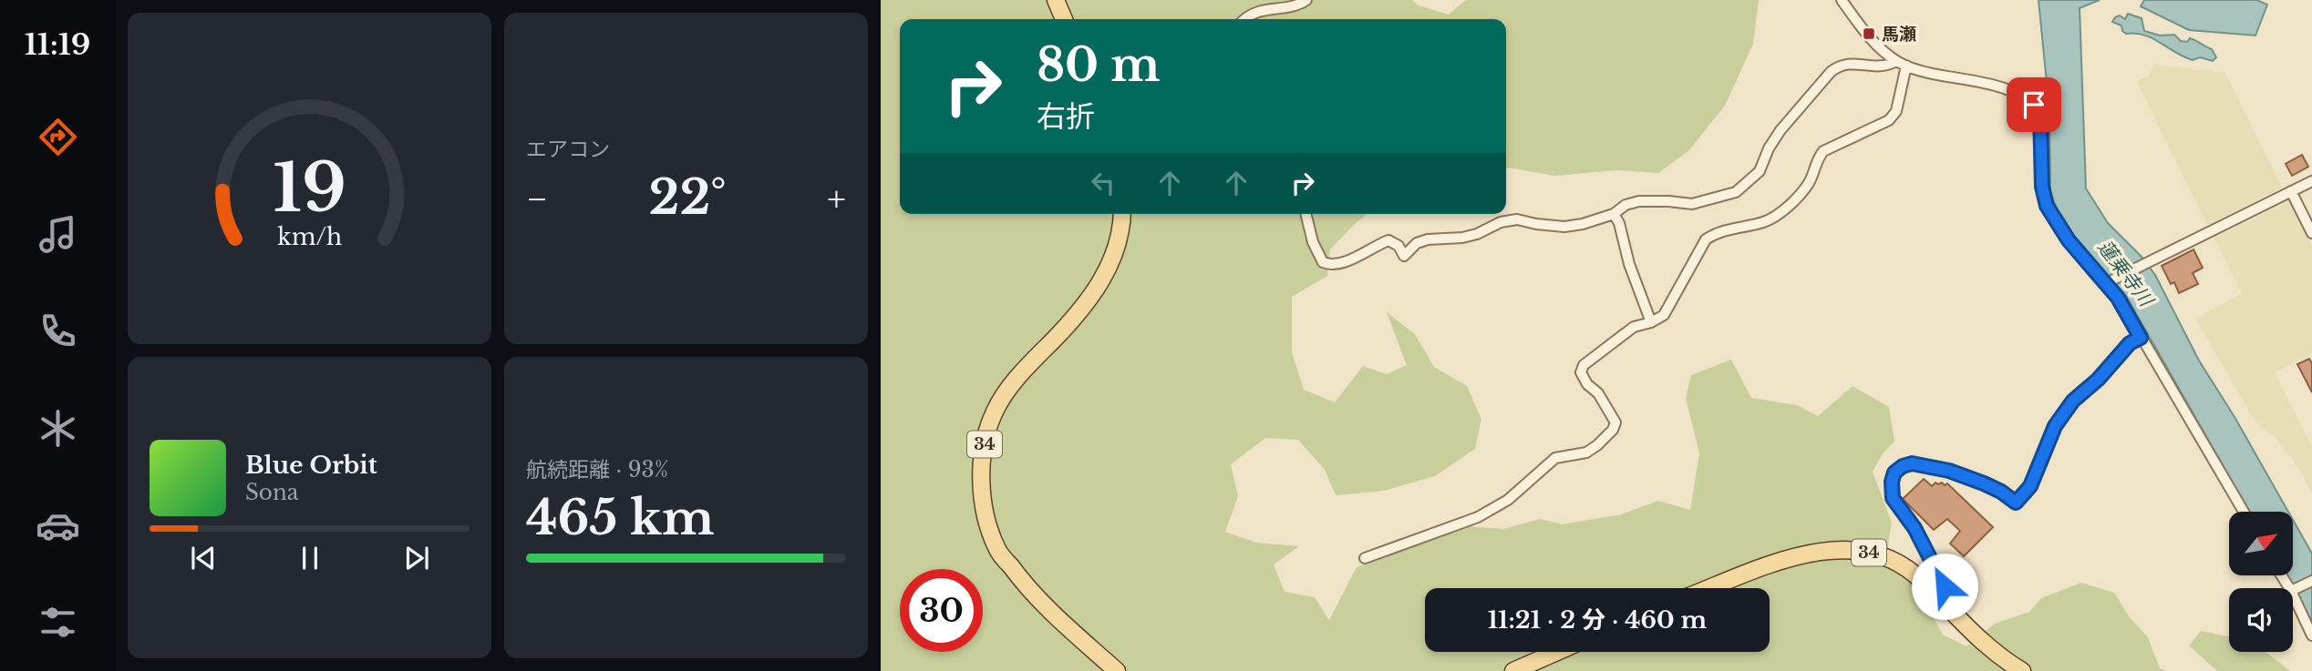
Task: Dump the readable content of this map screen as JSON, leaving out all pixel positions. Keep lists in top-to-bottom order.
{
  "streets": {
    "main road": ["34"]
  },
  "water": ["蓮乗寺川"],
  "places": {
    "transit": ["馬瀬"]
  },
  "north": "top right",
  "page": {
    "tabs": "11:19",
    "tile": [
      "エアコン",
      ["航続距離 · 93%", "465 km"]
    ],
    "turn": ["80 m", "右折"],
    "heat": ["−", "22°", "+"],
    "song": ["Blue Orbit", "Sona"],
    "limit": "30",
    "trip": "11:21 · 2 分 · 460 m",
    "gauge": ["19", "km/h"]
  }
}
